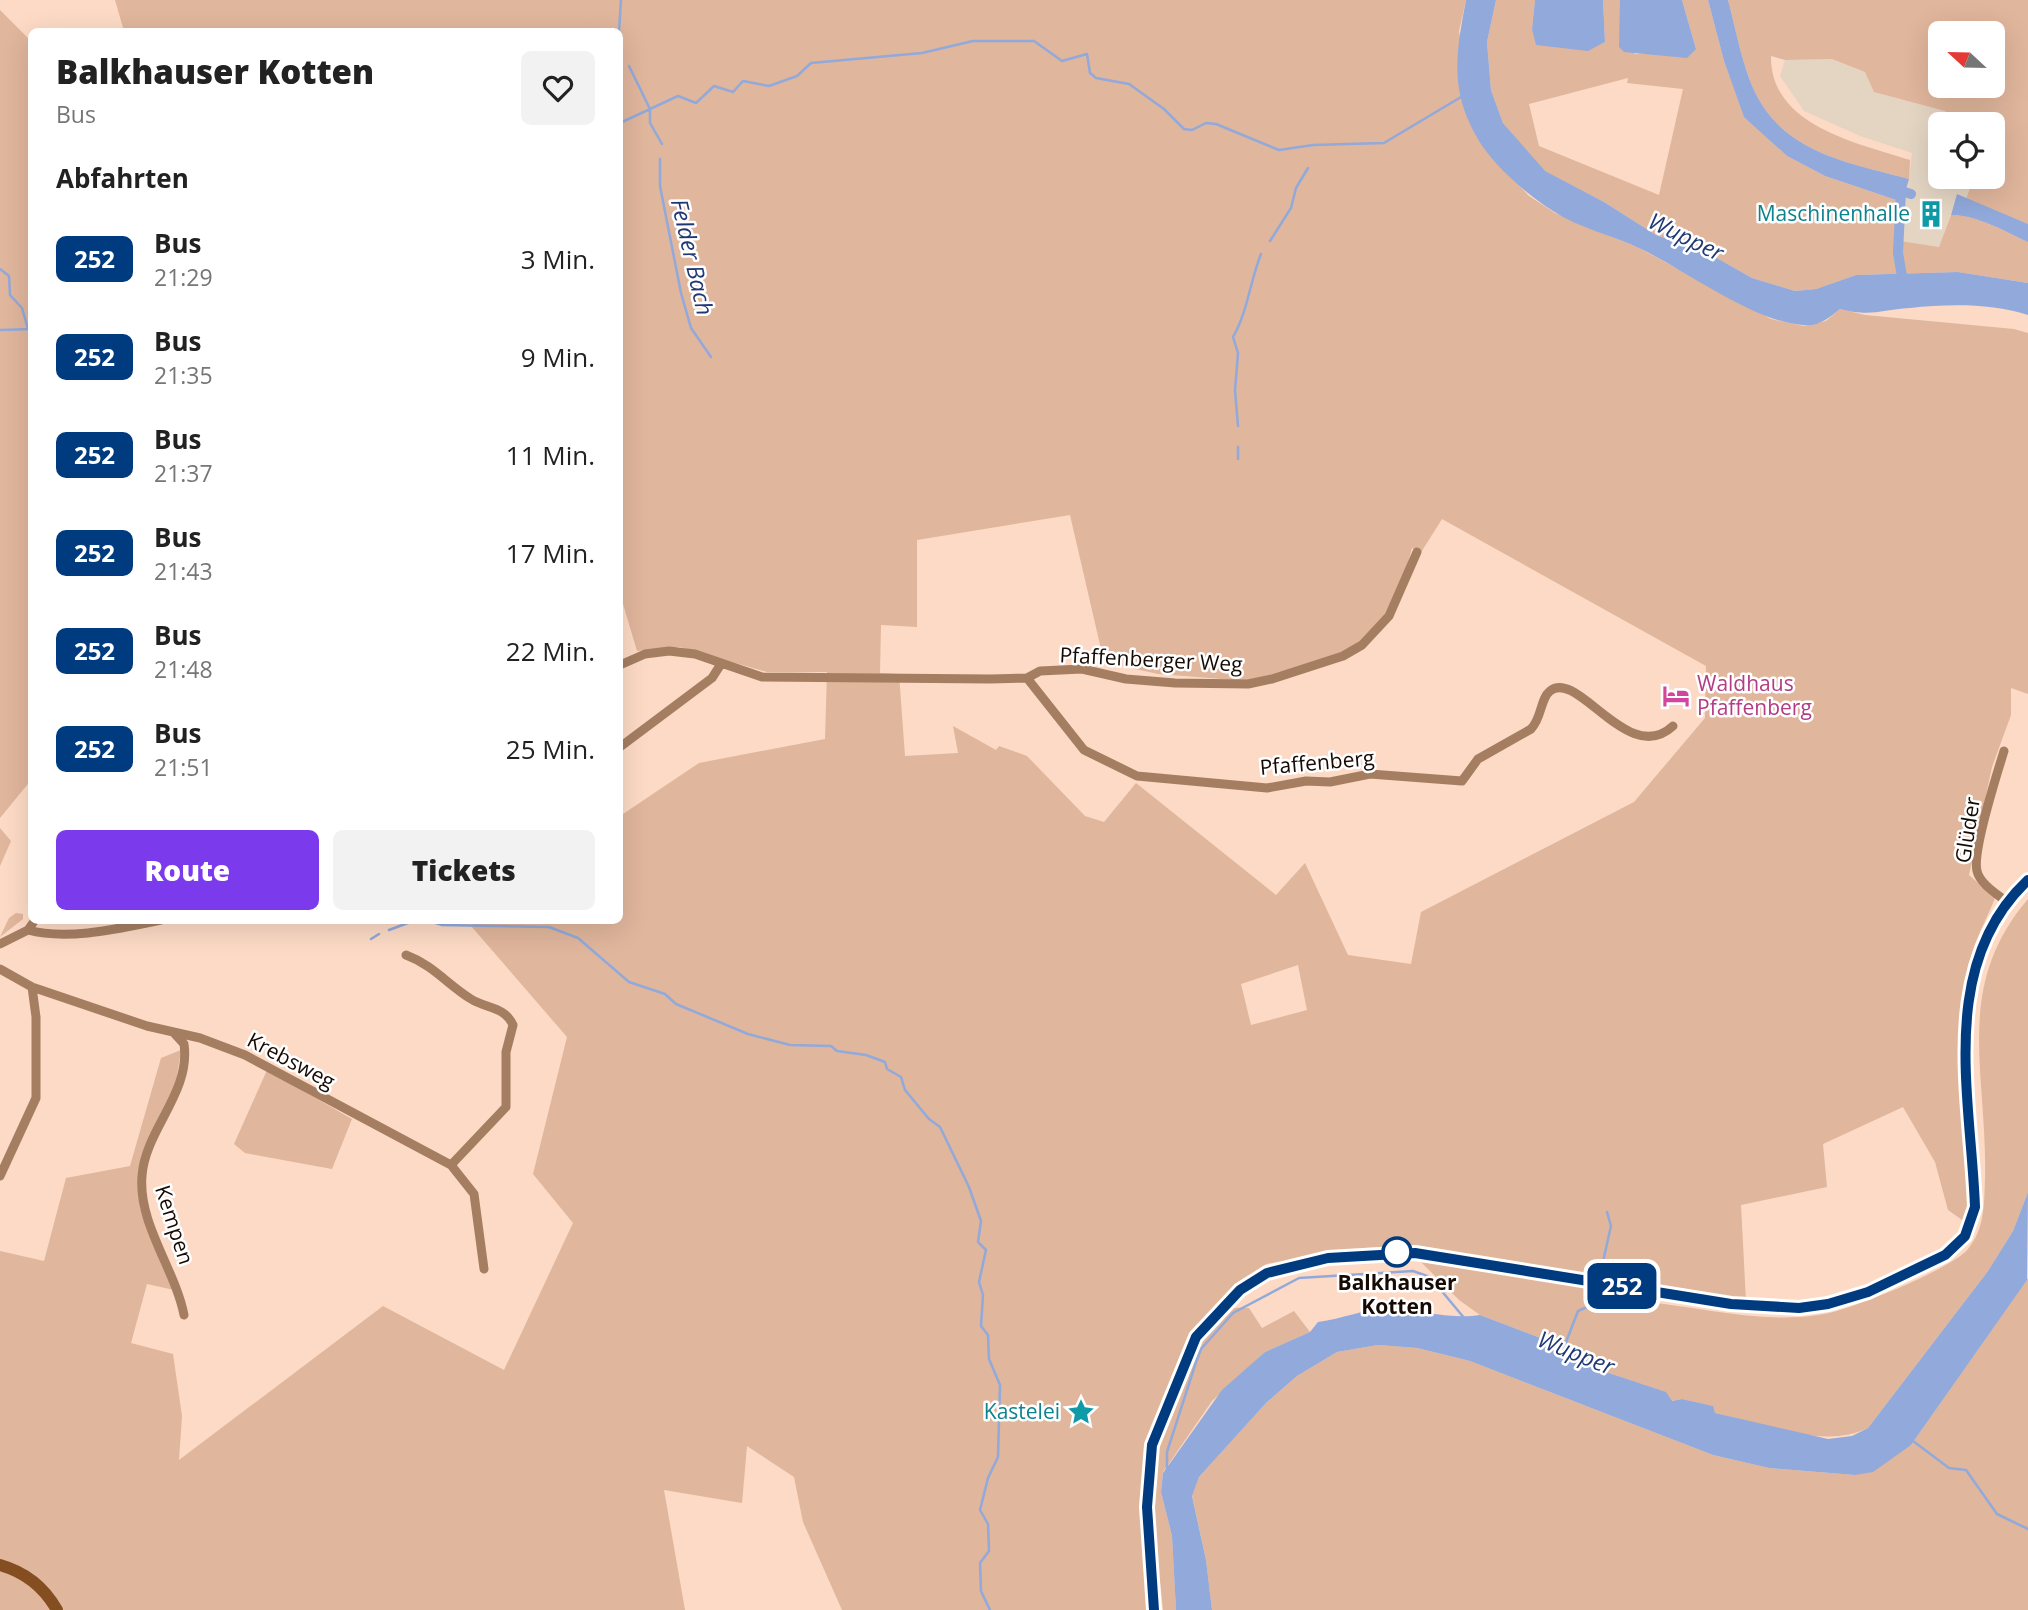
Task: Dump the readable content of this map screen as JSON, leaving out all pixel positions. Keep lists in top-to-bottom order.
{
  "streets": {
    "street": [
      "Pfaffenberger Weg",
      "Pfaffenberg",
      "Glüder",
      "Krebsweg",
      "Kempen"
    ]
  },
  "crossings": [
    ["Pfaffenberger Weg", "Pfaffenberg"],
    ["Krebsweg", "Kempen"]
  ],
  "water": ["Wupper", "Felder Bach"],
  "places": {
    "building": ["Maschinenhalle"],
    "hotel": ["Waldhaus Pfaffenberg"],
    "other": ["Balkhauser Kotten"],
    "place": ["Kastelei"]
  },
  "lines": ["bus line 252"],
  "north": "left",
  "page": {
    "on_map": "252",
    "heading": [
      ["Balkhauser Kotten", "Bus"],
      "Abfahrten"
    ],
    "list": [
      {
        "mark": "252",
        "name": "Bus",
        "note": "21:29",
        "value": "3 Min."
      },
      {
        "mark": "252",
        "name": "Bus",
        "note": "21:35",
        "value": "9 Min."
      },
      {
        "mark": "252",
        "name": "Bus",
        "note": "21:37",
        "value": "11 Min."
      },
      {
        "mark": "252",
        "name": "Bus",
        "note": "21:43",
        "value": "17 Min."
      },
      {
        "mark": "252",
        "name": "Bus",
        "note": "21:48",
        "value": "22 Min."
      },
      {
        "mark": "252",
        "name": "Bus",
        "note": "21:51",
        "value": "25 Min."
      }
    ],
    "buttons": ["Route", "Tickets"]
  }
}
